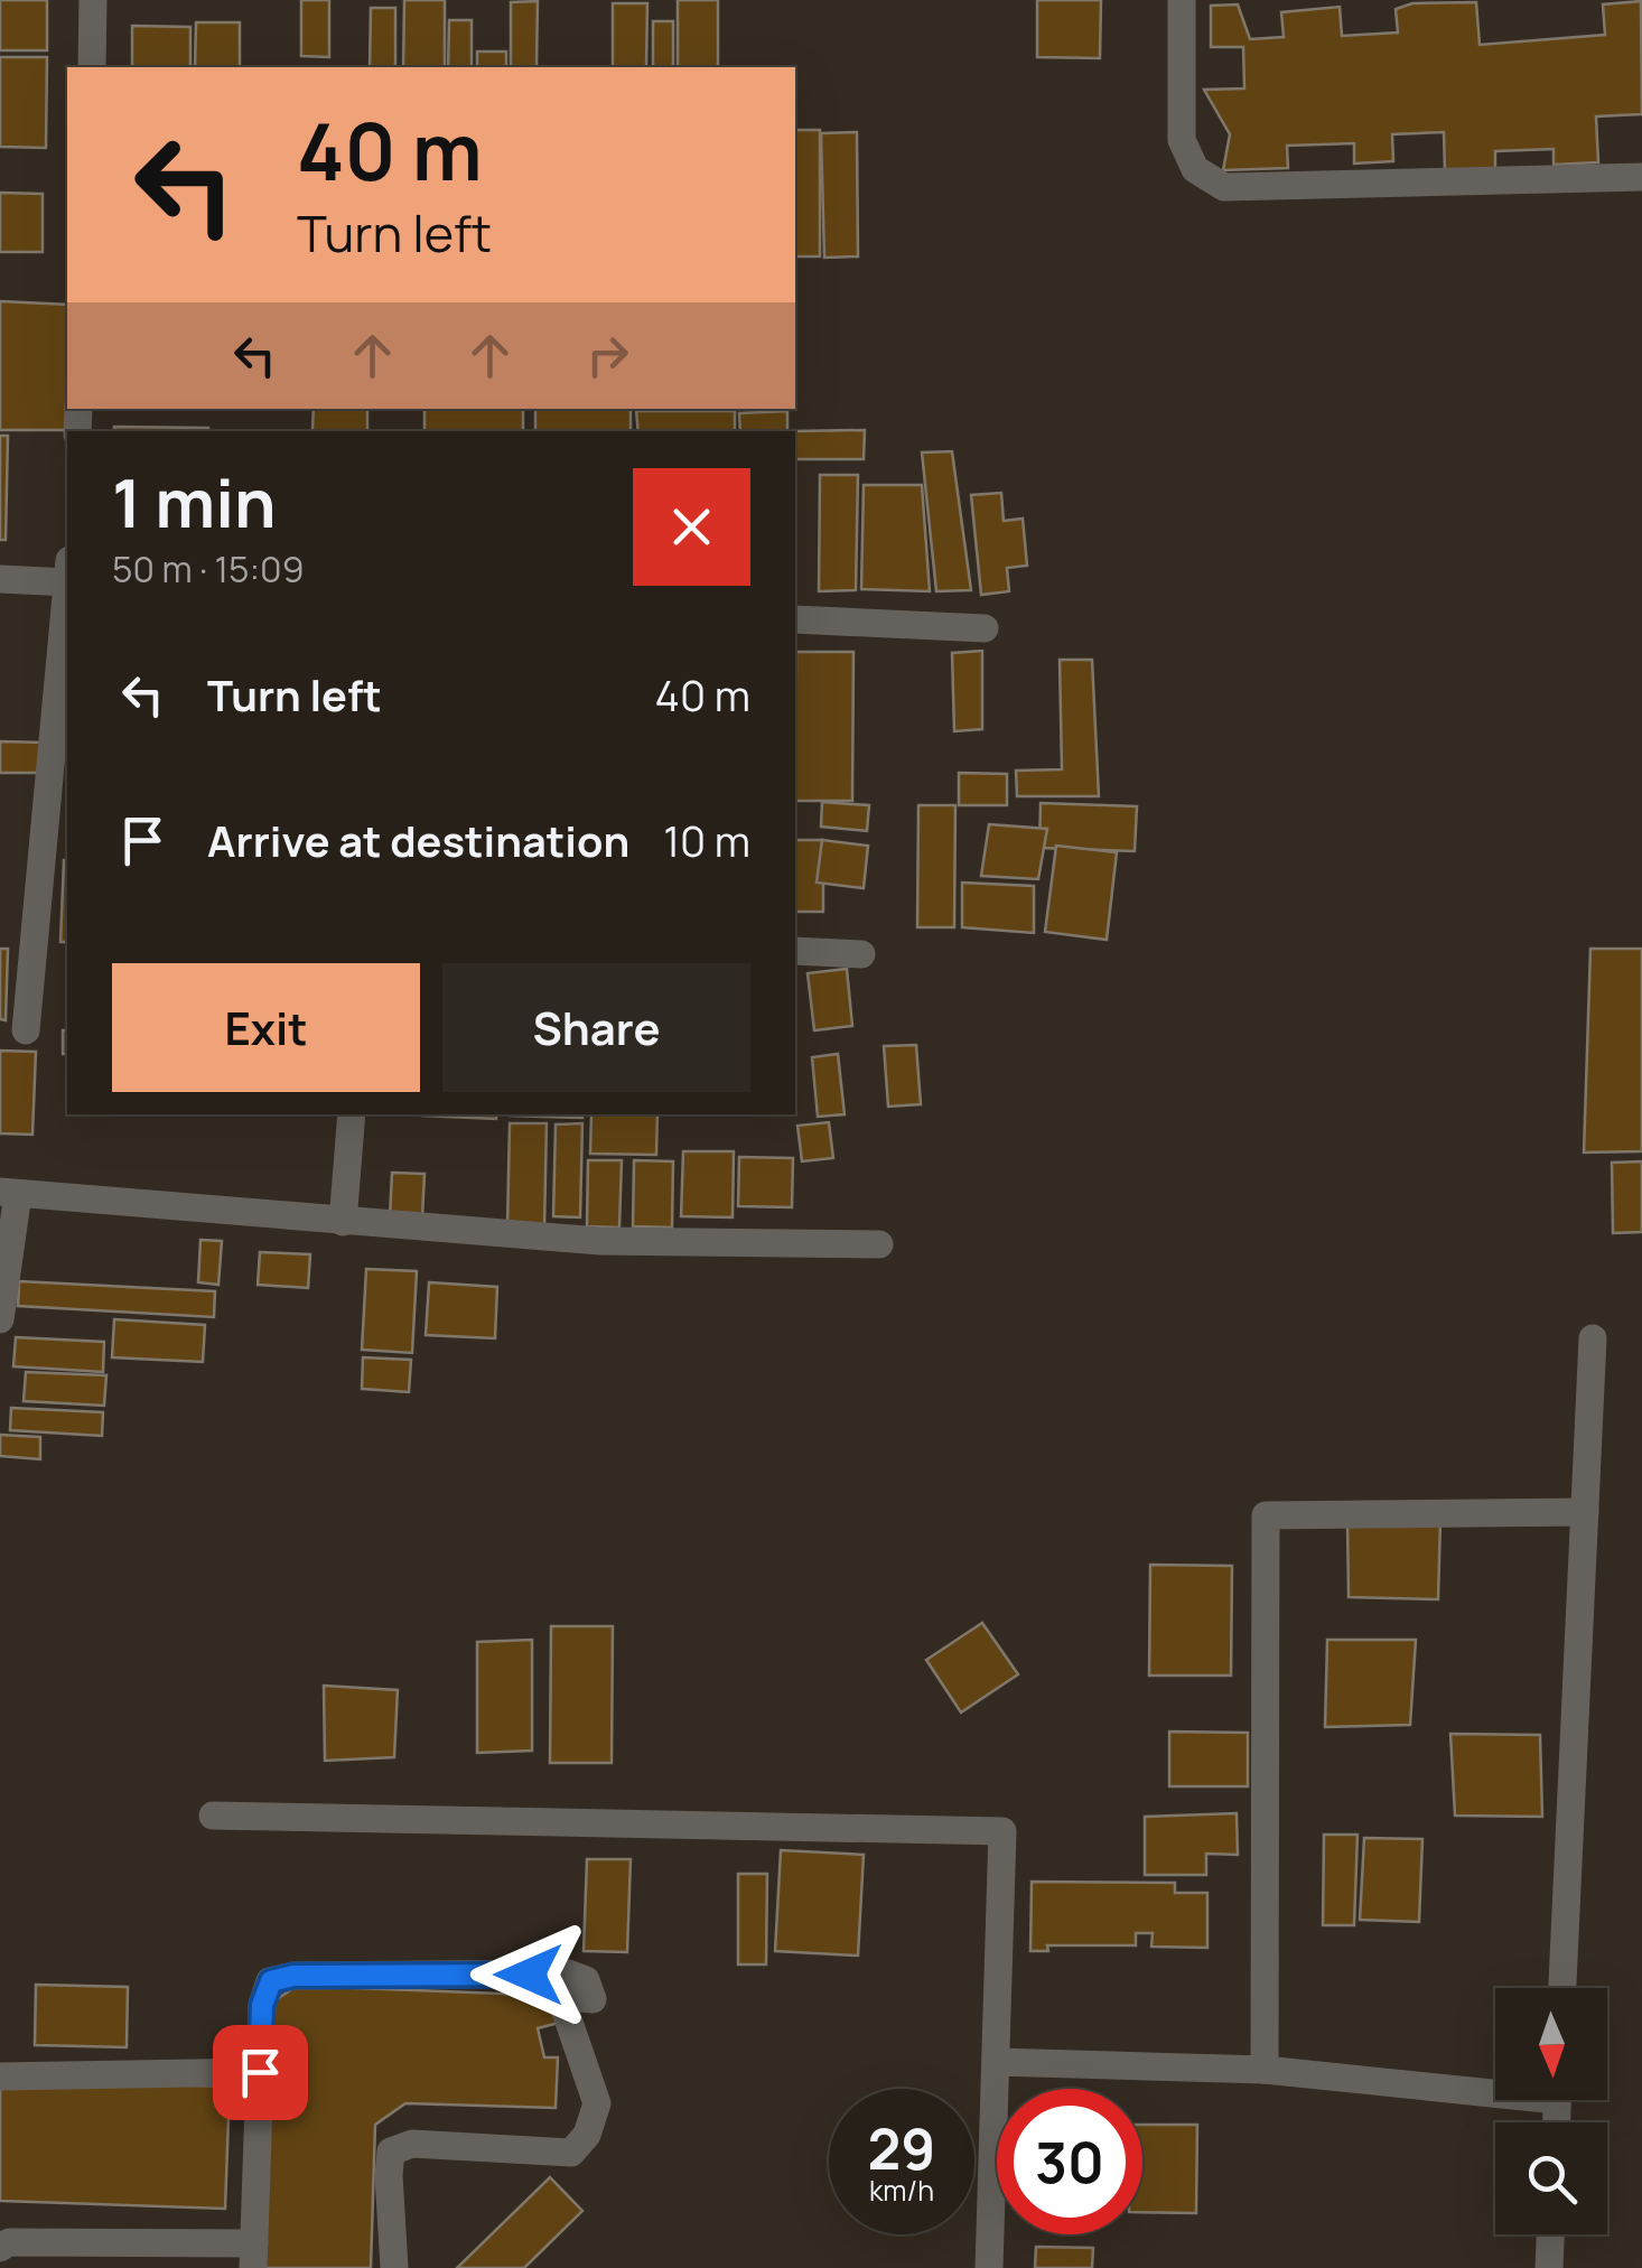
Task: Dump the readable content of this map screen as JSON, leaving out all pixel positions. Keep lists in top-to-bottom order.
{
  "north": "bottom",
  "page": {
    "turn": ["40 m", "Turn left"],
    "heading": ["1 min", "50 m · 15:09"],
    "list": [
      {
        "name": "Turn left",
        "value": "40 m"
      },
      {
        "name": "Arrive at destination",
        "value": "10 m"
      }
    ],
    "buttons": ["Exit", "Share"],
    "speed": "29 km/h",
    "limit": "30"
  }
}
